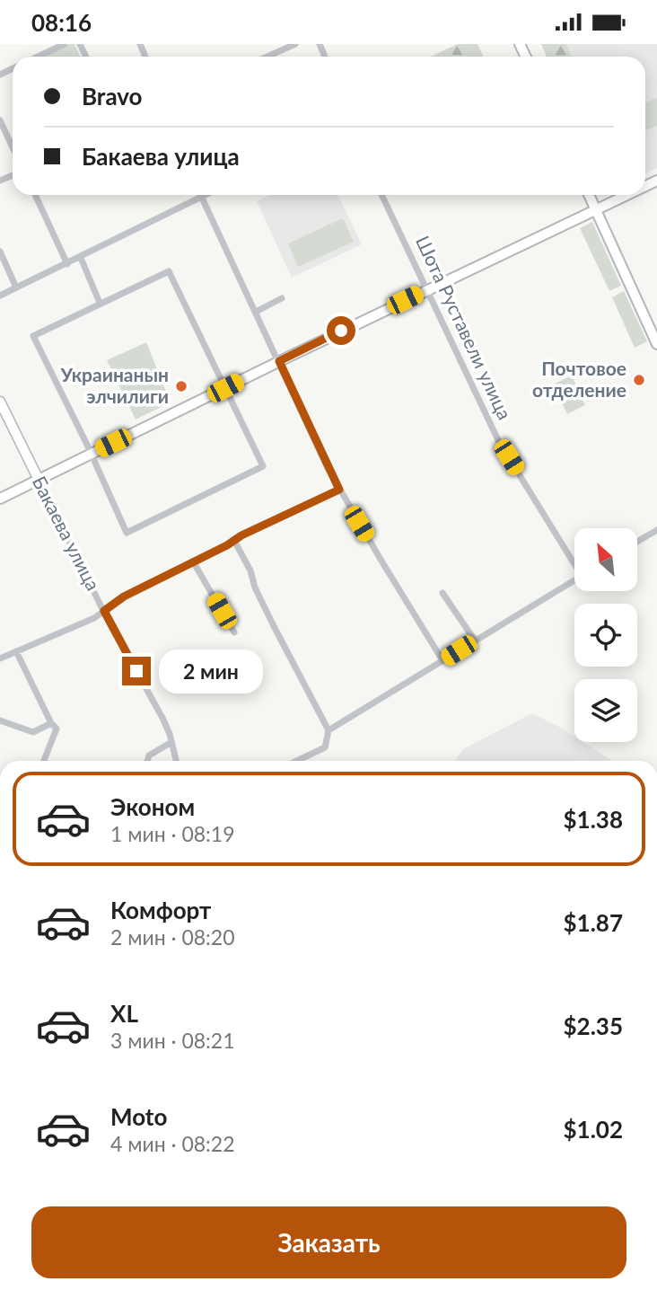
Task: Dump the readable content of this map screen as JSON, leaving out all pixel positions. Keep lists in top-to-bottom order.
{
  "streets": {
    "main road": ["Бакаева улица"],
    "street": ["Шота Руставели улица"]
  },
  "places": ["Почтовое отделение", "Украинанын элчилиги"],
  "north": "top left",
  "page": {
    "status": "08:16",
    "banner": ["Bravo", "Бакаева улица"],
    "bubble": "2 мин",
    "list": [
      {
        "name": "Эконом",
        "note": "1 мин · 08:19",
        "value": "$1.38"
      },
      {
        "name": "Комфорт",
        "note": "2 мин · 08:20",
        "value": "$1.87"
      },
      {
        "name": "XL",
        "note": "3 мин · 08:21",
        "value": "$2.35"
      },
      {
        "name": "Moto",
        "note": "4 мин · 08:22",
        "value": "$1.02"
      }
    ],
    "buttons": "Заказать"
  }
}
